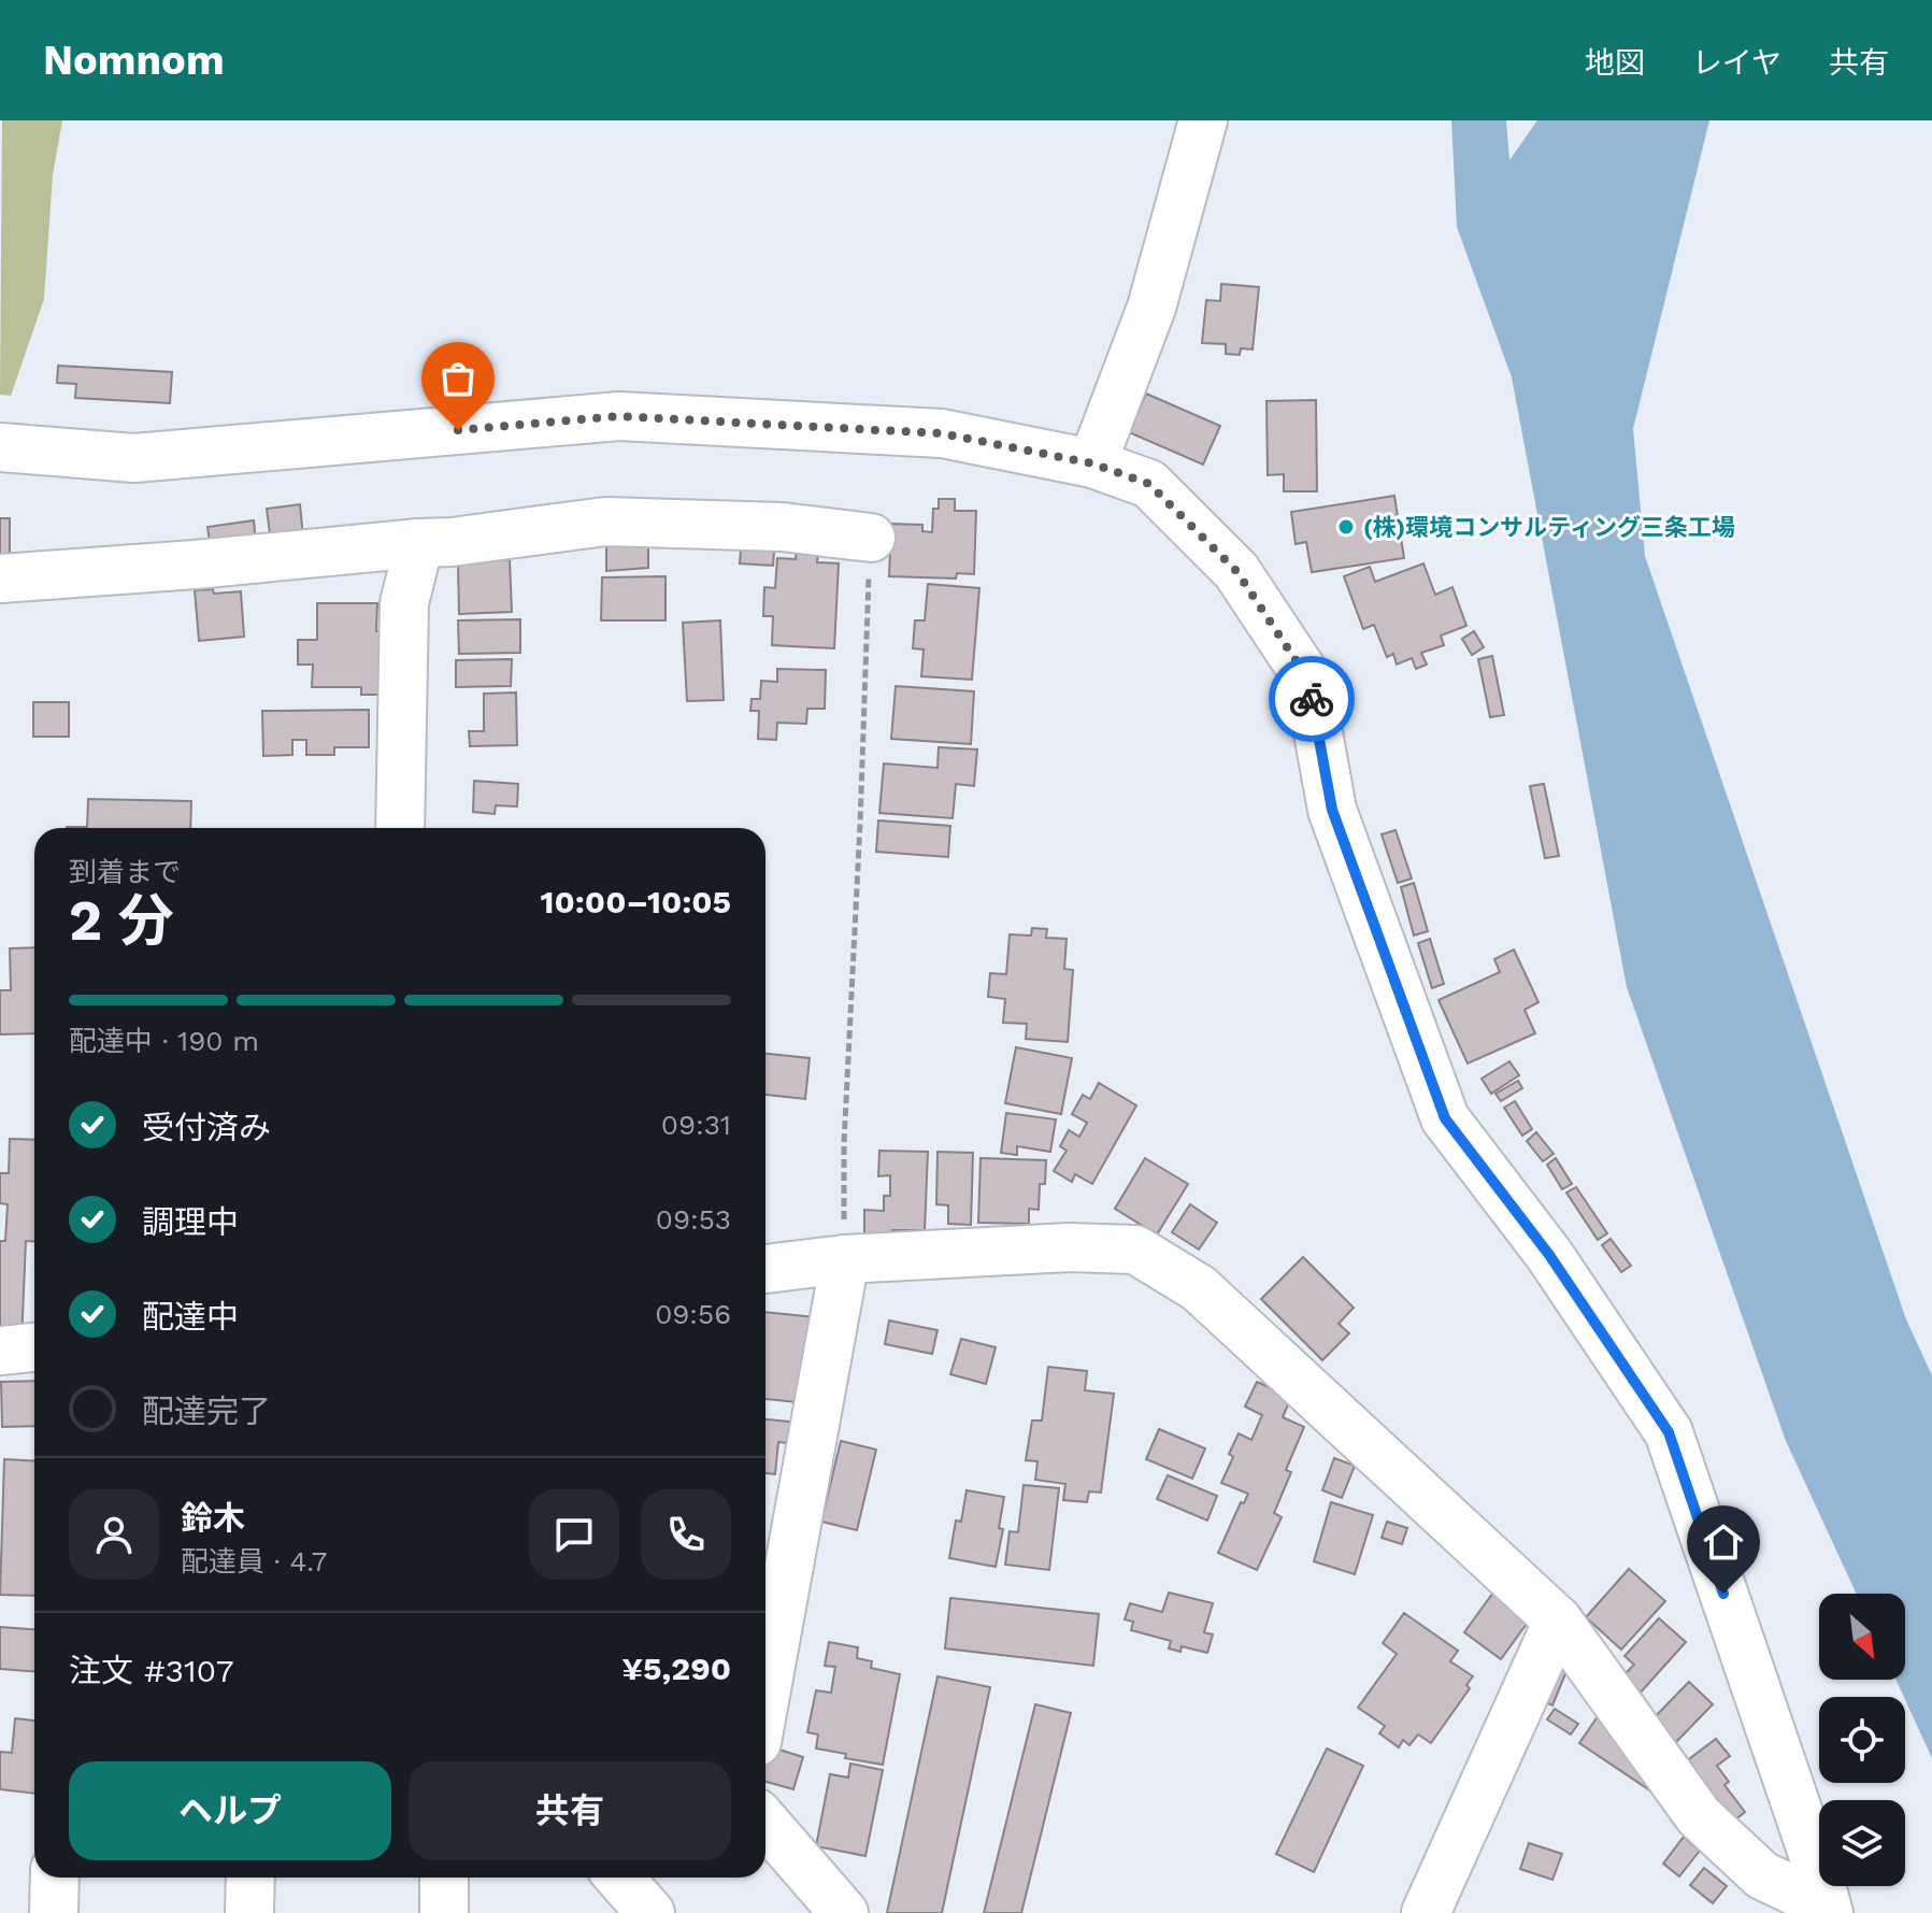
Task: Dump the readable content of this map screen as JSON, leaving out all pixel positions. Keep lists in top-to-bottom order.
{
  "places": ["(株)環境コンサルティング三条工場"],
  "north": "bottom right",
  "page": {
    "header": "Nomnom",
    "nav": ["地図", "レイヤ", "共有"],
    "heading": ["2 分", "到着まで", "10:00–10:05"],
    "panel": [
      "鈴木",
      "配達員 · 4.7",
      "注文 #3107",
      "¥5,290"
    ],
    "bar": "配達中 · 190 m",
    "list": [
      ["受付済み", "09:31"],
      ["調理中", "09:53"],
      ["配達中", "09:56"],
      "配達完了"
    ],
    "buttons": ["ヘルプ", "共有"]
  }
}
